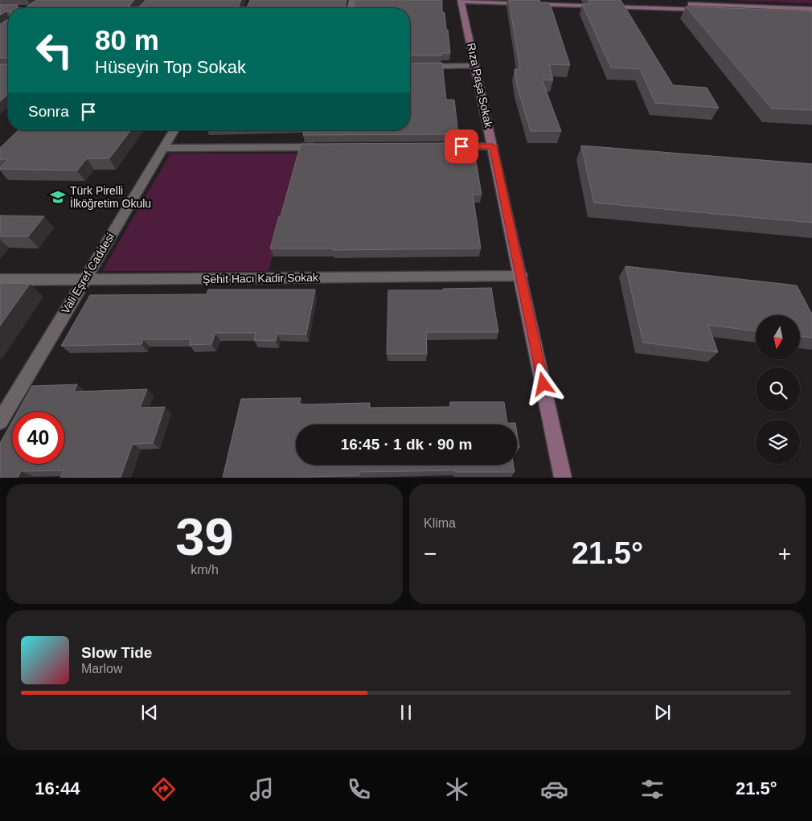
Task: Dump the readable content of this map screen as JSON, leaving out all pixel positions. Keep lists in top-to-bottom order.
{
  "streets": {
    "street": ["Rıza Paşa Sokak", "Vali Eşref Caddesi", "Şehit Hacı Kadir Sokak"]
  },
  "crossings": [
    ["Rıza Paşa Sokak", "Şehit Hacı Kadir Sokak"],
    ["Vali Eşref Caddesi", "Şehit Hacı Kadir Sokak"]
  ],
  "places": {
    "school or university": ["Türk Pirelli İlköğretim Okulu"]
  },
  "north": "bottom",
  "page": {
    "turn": ["80 m", "Hüseyin Top Sokak"],
    "then": "Sonra",
    "limit": "40",
    "trip": "16:45 · 1 dk · 90 m",
    "tile": [
      ["39", "km/h"],
      "Klima"
    ],
    "heat": ["−", "21.5°", "+"],
    "song": ["Slow Tide", "Marlow"],
    "tabs": ["16:44", "21.5°"]
  }
}
